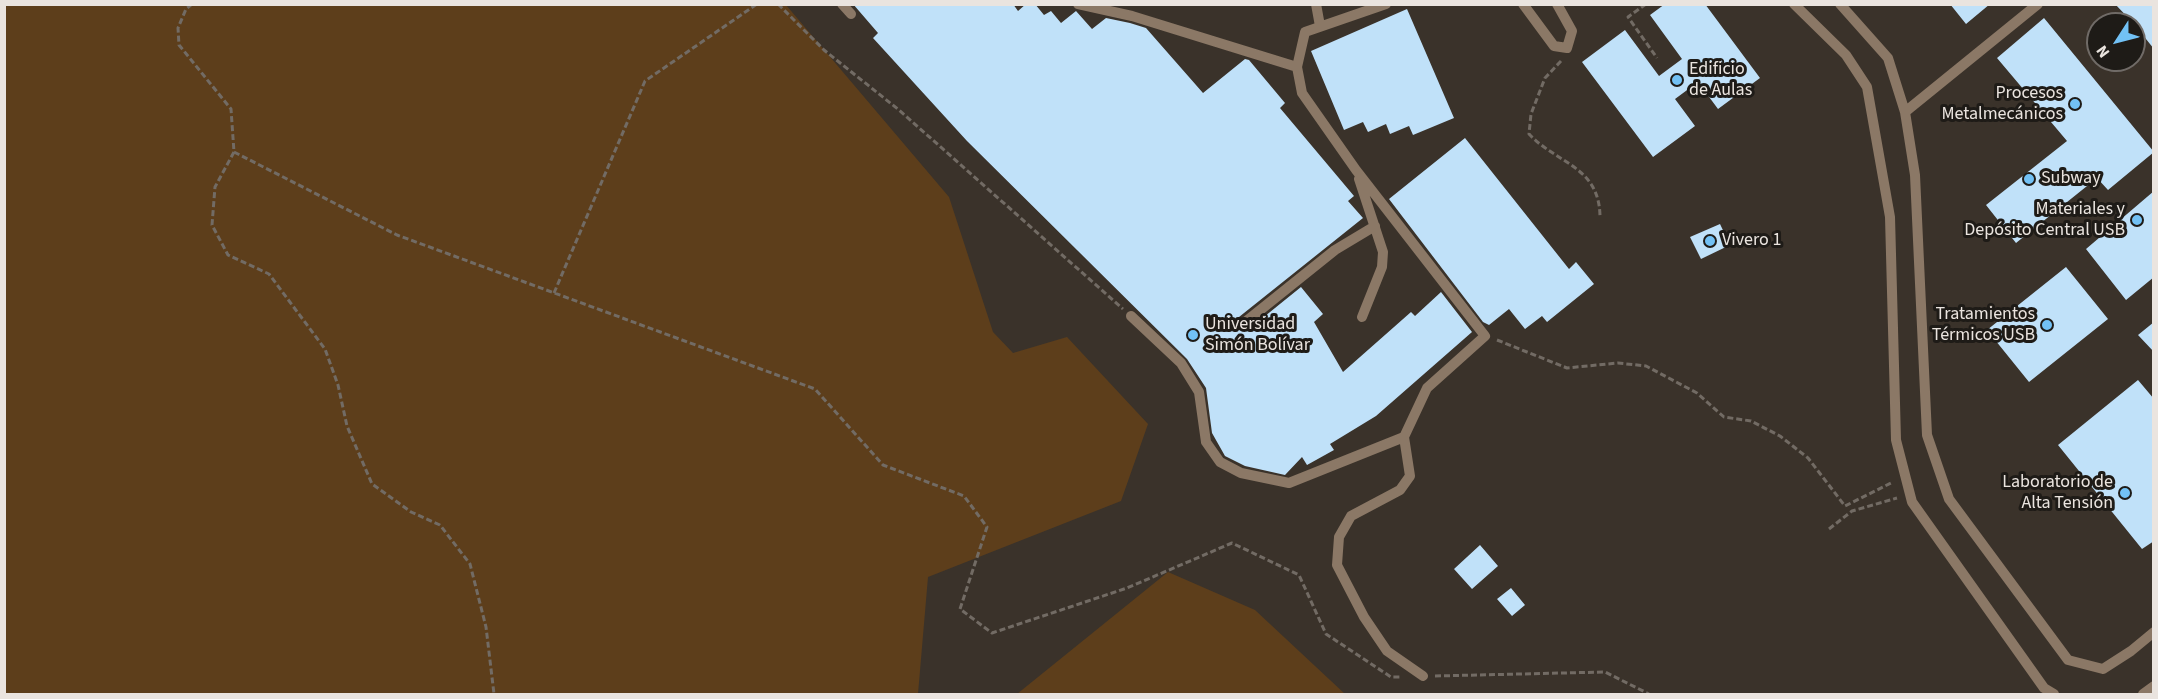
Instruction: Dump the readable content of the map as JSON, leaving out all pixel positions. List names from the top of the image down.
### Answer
{
  "places": [
    "Edificio de Aulas",
    "Procesos Metalmecánicos",
    "Subway",
    "Materiales y Depósito Central USB",
    "Vivero 1",
    "Tratamientos Térmicos USB",
    "Universidad Simón Bolívar",
    "Laboratorio de Alta Tensión"
  ],
  "north": "bottom left"
}
